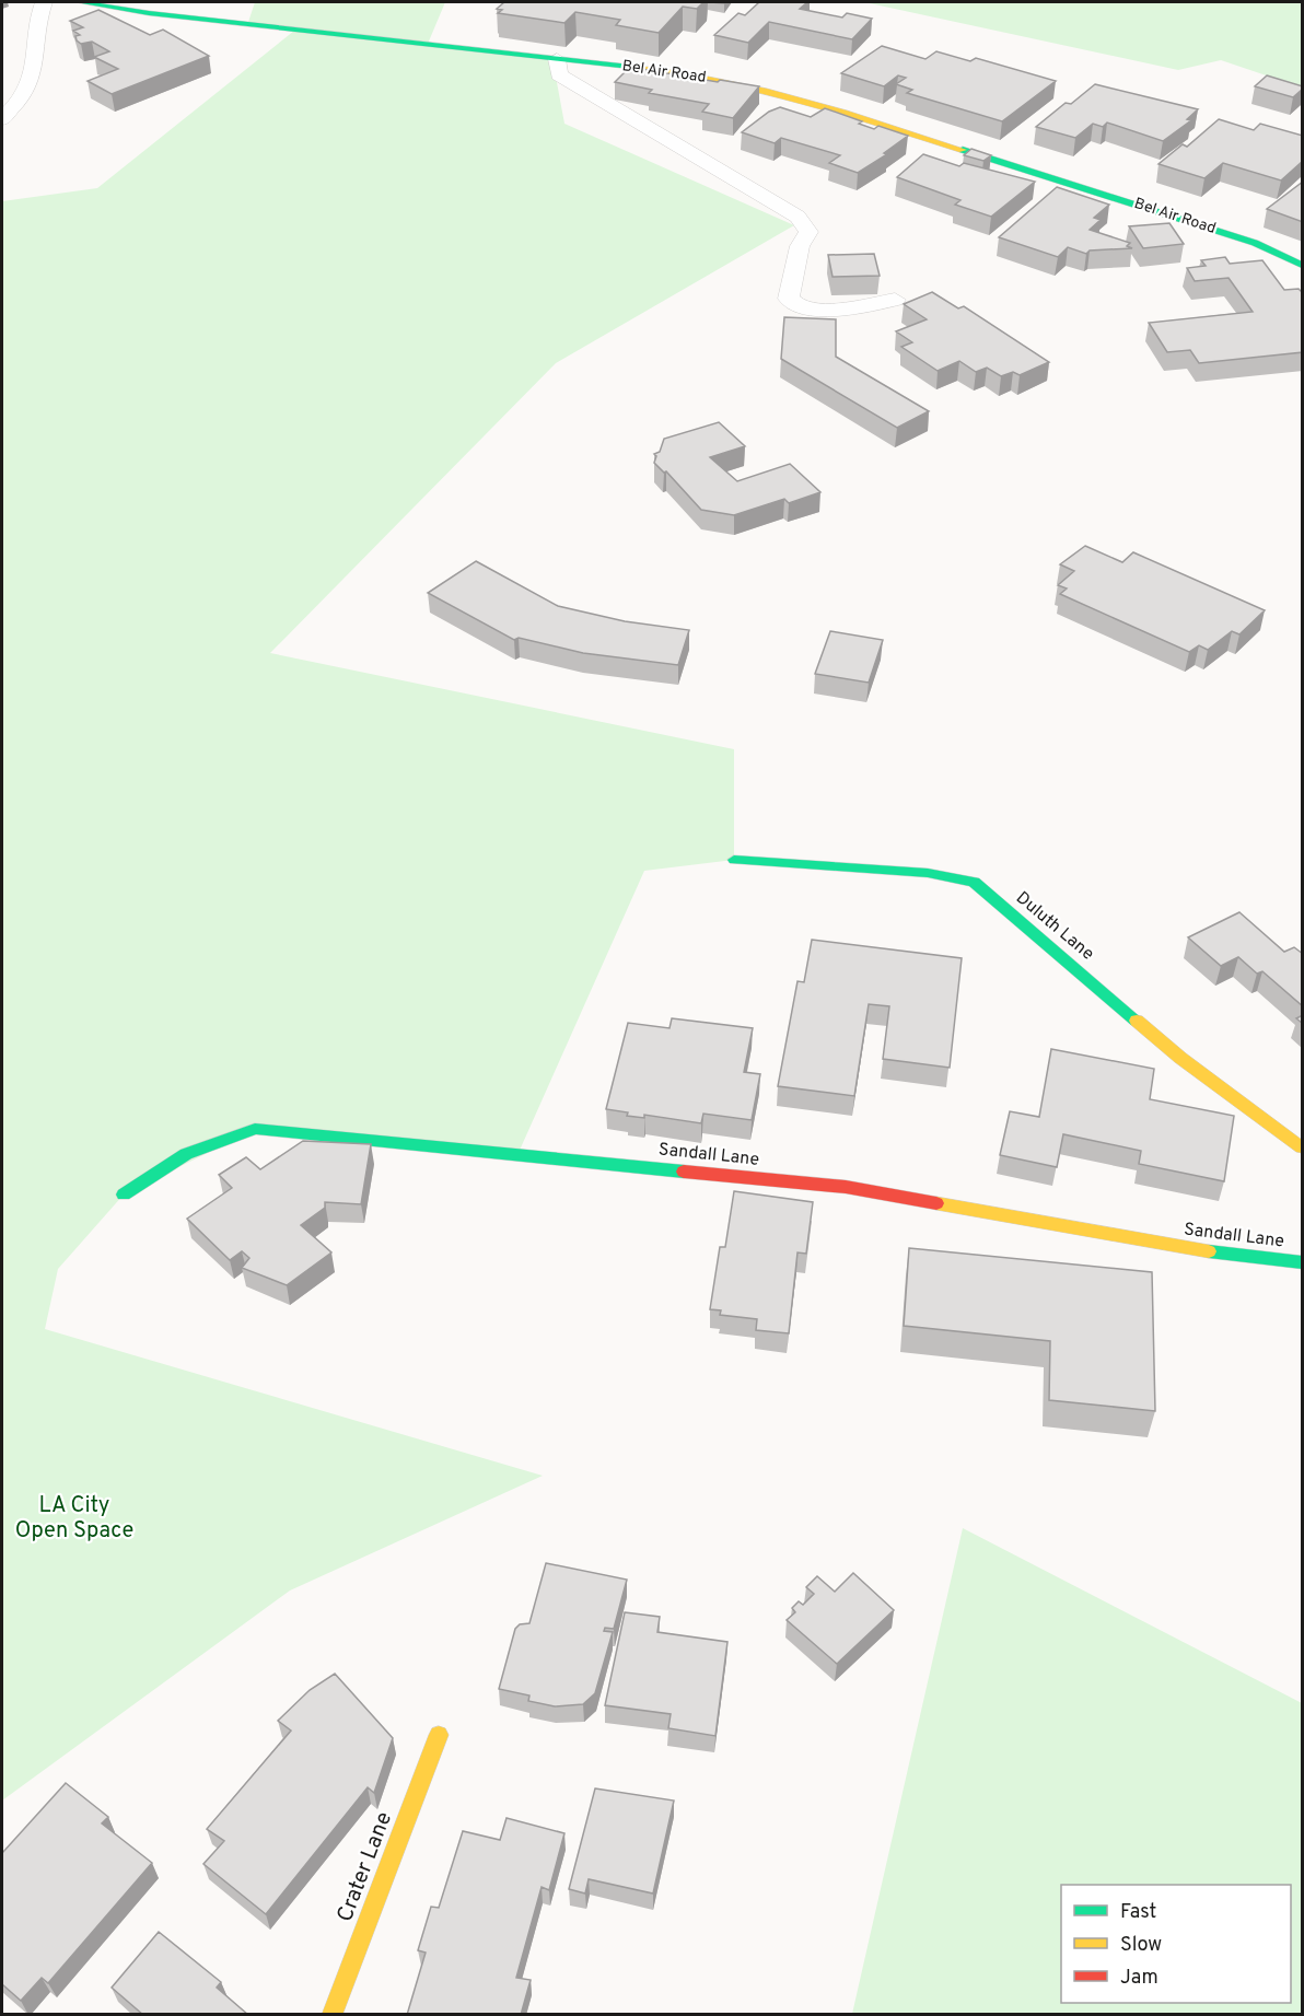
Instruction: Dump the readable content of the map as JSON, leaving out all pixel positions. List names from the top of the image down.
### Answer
{
  "streets": {
    "street": [
      "Bel Air Road",
      "Duluth Lane",
      "Sandall Lane",
      "Crater Lane"
    ]
  },
  "parks": ["LA City Open Space"],
  "legend": ["Fast", "Slow", "Jam"]
}
